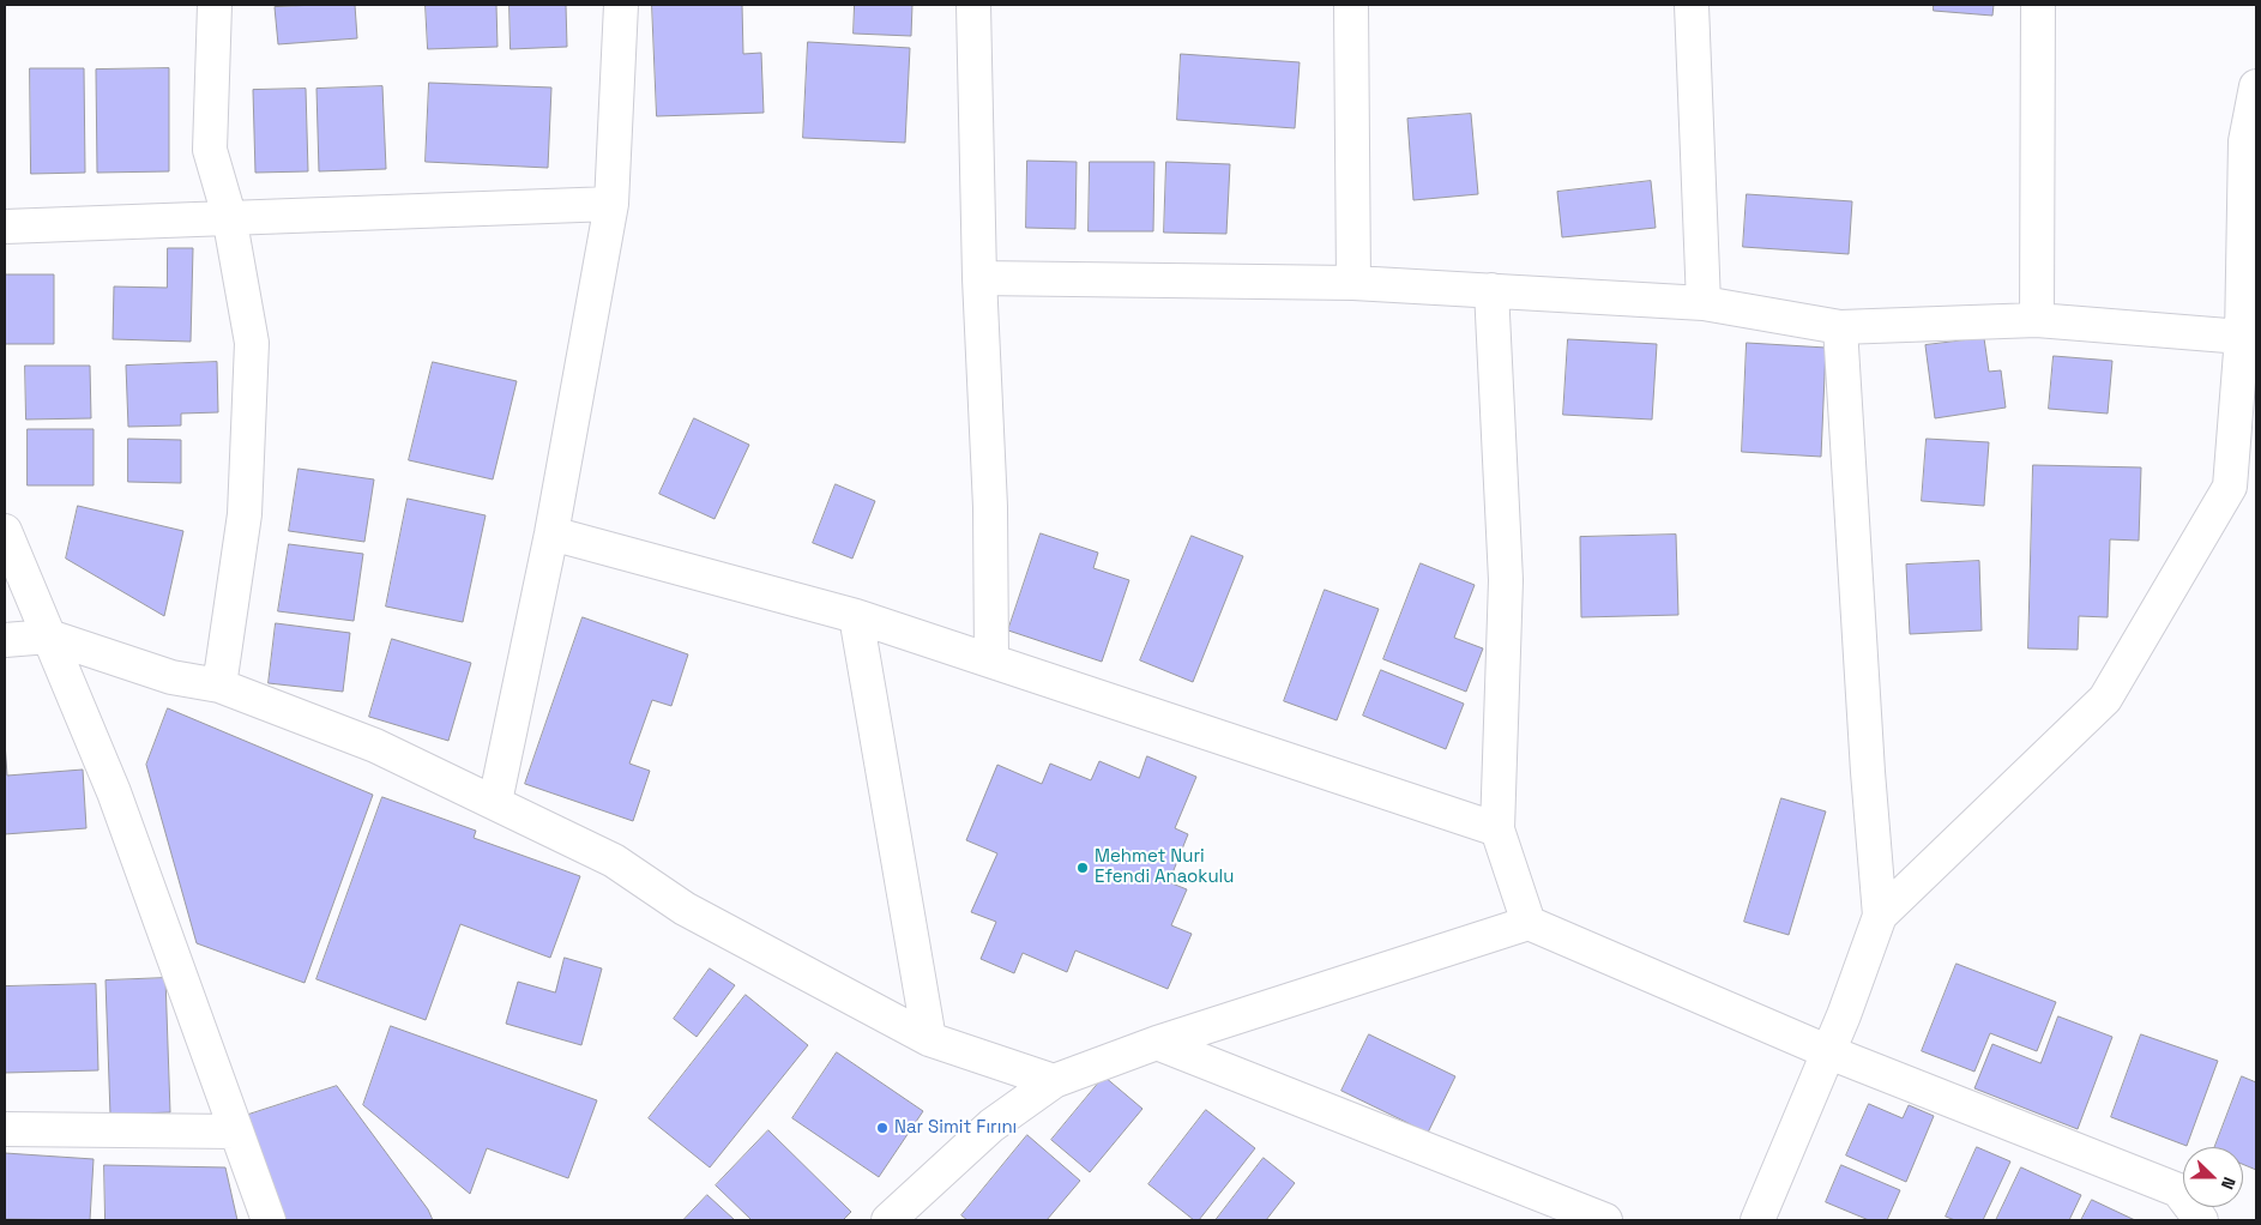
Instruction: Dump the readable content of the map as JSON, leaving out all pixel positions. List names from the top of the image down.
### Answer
{
  "places": ["Mehmet Nuri Efendi Anaokulu", "Nar Simit Fırını"],
  "north": "right"
}
